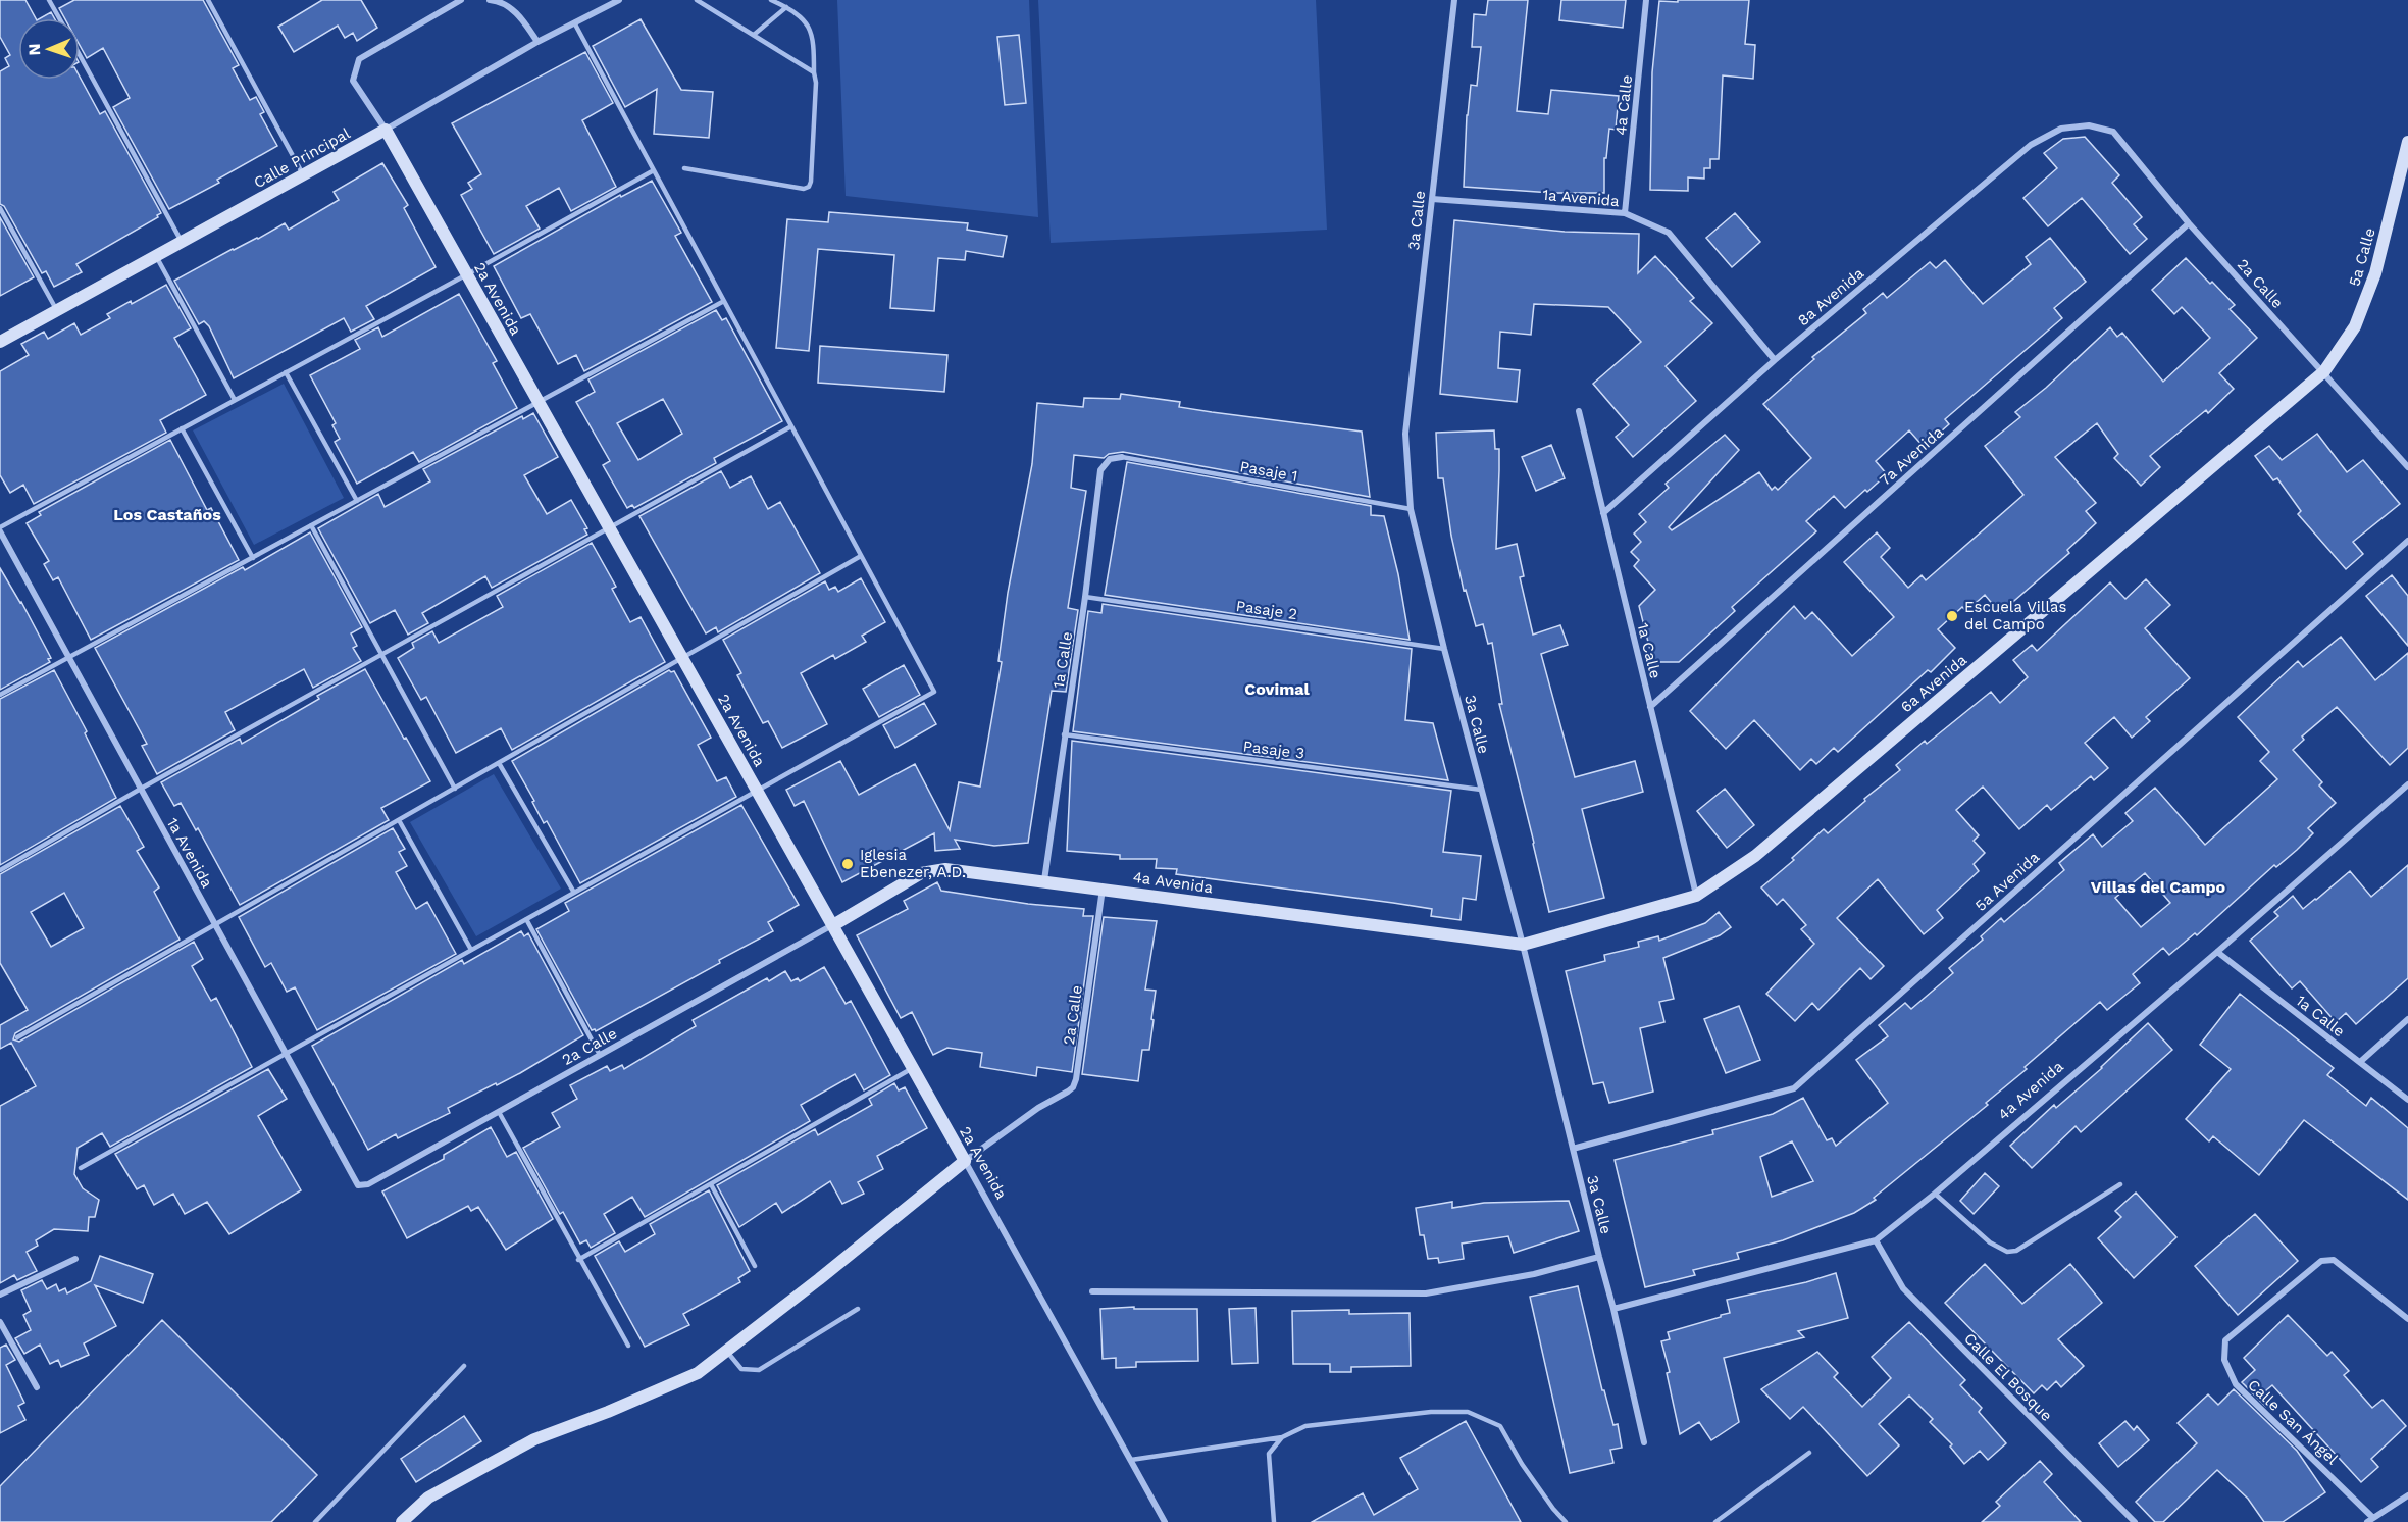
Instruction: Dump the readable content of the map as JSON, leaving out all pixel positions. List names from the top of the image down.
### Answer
{
  "streets": {
    "street": [
      "4a Calle",
      "Calle Principal",
      "1a Avenida",
      "3a Calle",
      "5a Calle",
      "2a Calle",
      "8a Avenida",
      "2a Avenida",
      "7a Avenida",
      "1a Calle",
      "6a Avenida",
      "5a Avenida",
      "4a Avenida",
      "Calle El Bosque",
      "Calle San Ángel"
    ],
    "lane": ["Pasaje 1", "Pasaje 2", "Pasaje 3"]
  },
  "crossings": [
    ["4a Calle", "1a Avenida"],
    ["Calle Principal", "2a Avenida"],
    ["1a Avenida", "3a Calle"],
    ["1a Avenida", "2a Calle"],
    ["1a Avenida", "8a Avenida"],
    ["3a Calle", "Pasaje 1"],
    ["3a Calle", "Pasaje 2"],
    ["3a Calle", "6a Avenida"],
    ["3a Calle", "Pasaje 3"],
    ["3a Calle", "5a Avenida"],
    ["3a Calle", "4a Avenida"],
    ["5a Calle", "2a Calle"],
    ["5a Calle", "6a Avenida"],
    ["2a Calle", "8a Avenida"],
    ["2a Calle", "2a Avenida"],
    ["2a Calle", "7a Avenida"],
    ["2a Calle", "6a Avenida"],
    ["2a Calle", "4a Avenida"],
    ["8a Avenida", "1a Calle"],
    ["2a Avenida", "4a Avenida"],
    ["7a Avenida", "1a Calle"],
    ["Pasaje 1", "1a Calle"],
    ["Pasaje 2", "1a Calle"],
    ["1a Calle", "6a Avenida"],
    ["1a Calle", "Pasaje 3"],
    ["1a Calle", "4a Avenida"],
    ["6a Avenida", "4a Avenida"],
    ["4a Avenida", "Calle El Bosque"]
  ],
  "districts": ["Los Castaños", "Covimal", "Villas del Campo"],
  "places": ["Escuela Villas del Campo", "Iglesia Ebenezer, A.D."],
  "north": "left"
}
